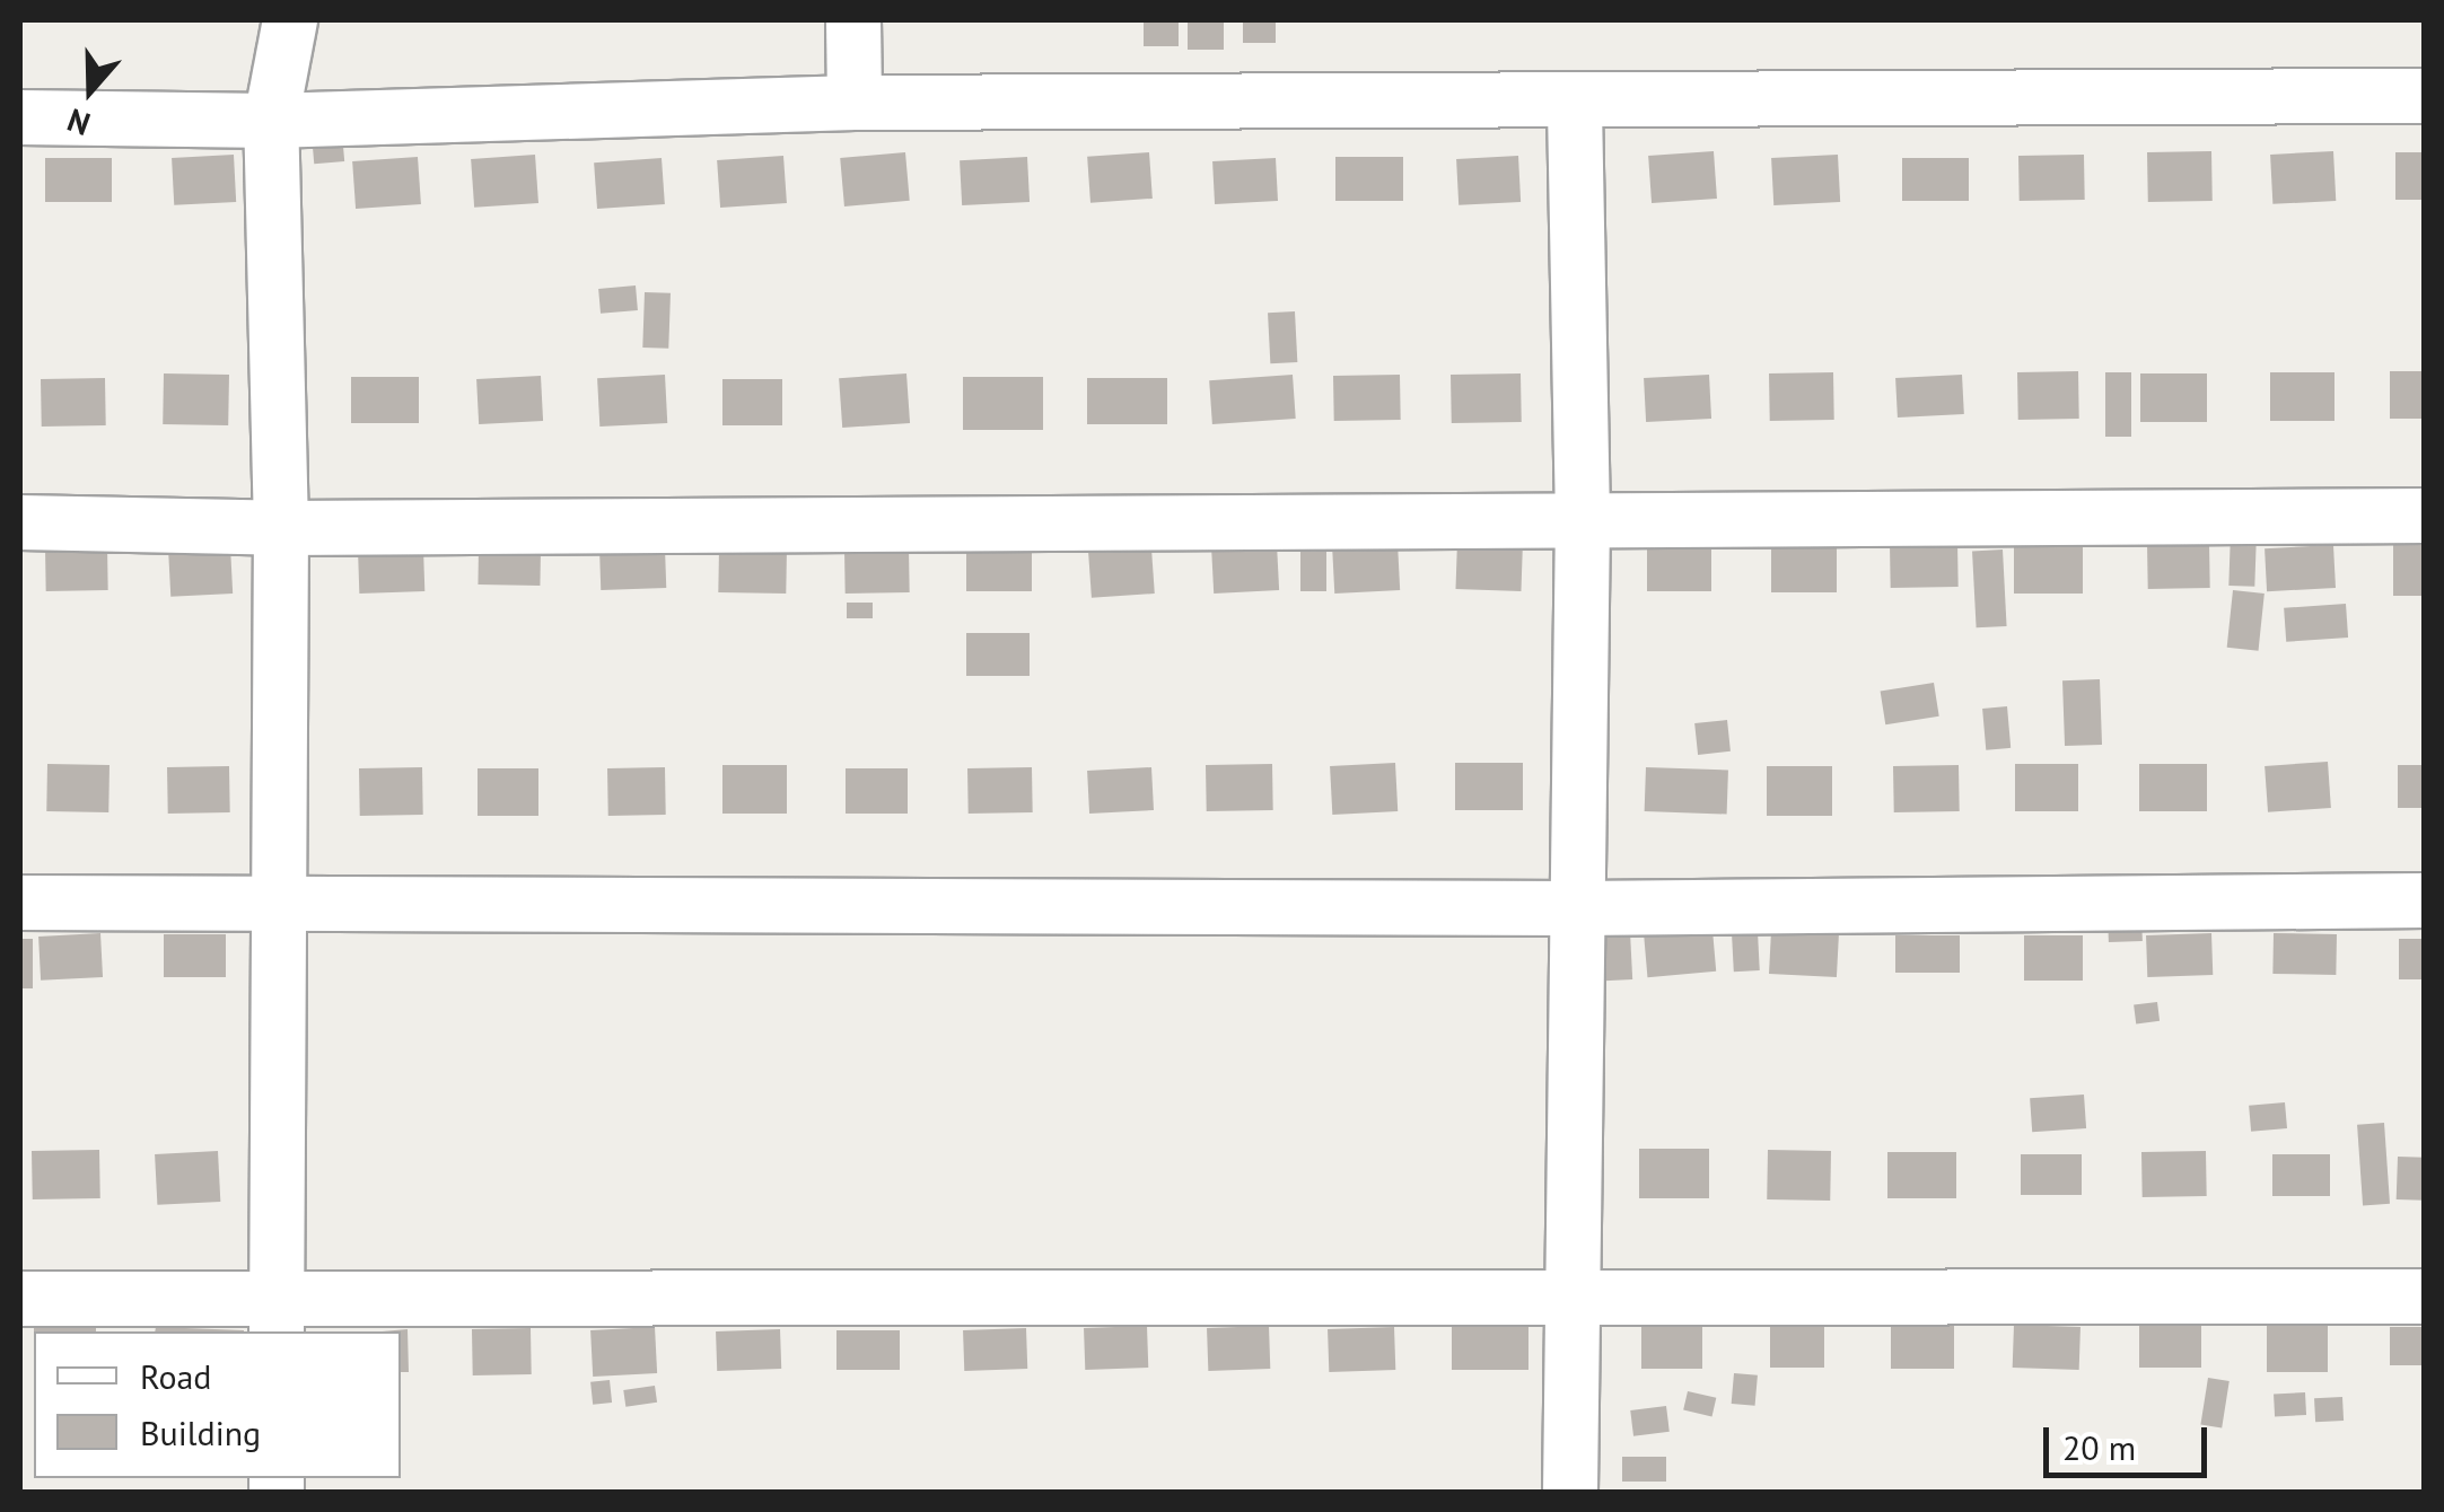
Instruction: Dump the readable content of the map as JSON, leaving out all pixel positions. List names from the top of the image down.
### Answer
{
  "legend": ["Road", "Building"],
  "scale_bar": "20 m",
  "north": "bottom"
}
